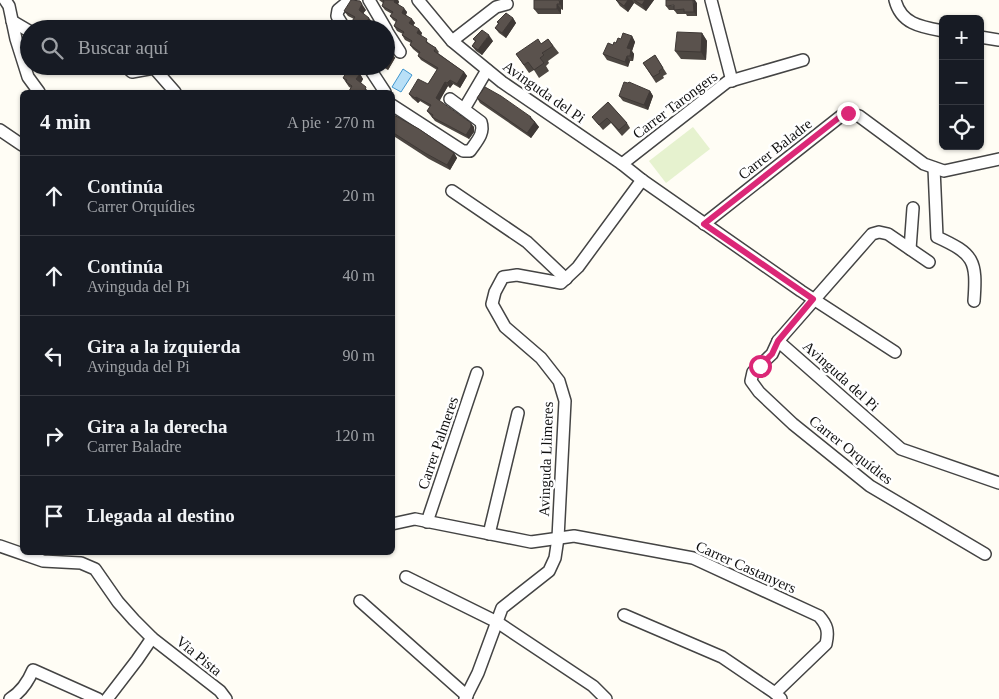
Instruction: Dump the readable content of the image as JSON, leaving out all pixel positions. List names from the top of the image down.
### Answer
{
  "streets": {
    "street": [
      "Avinguda del Pi",
      "Carrer Tarongers",
      "Carrer Baladre",
      "Carrer Palmeres",
      "Carrer Orquídies",
      "Avinguda Llimeres",
      "Carrer Castanyers",
      "Via Pista"
    ]
  },
  "crossings": [
    ["Avinguda del Pi", "Carrer Tarongers"],
    ["Avinguda del Pi", "Carrer Orquídies"],
    ["Avinguda Llimeres", "Carrer Castanyers"]
  ],
  "page": {
    "map_buttons": ["+", "−"],
    "search": "Buscar aquí",
    "heading": ["4 min", "A pie · 270 m"],
    "list": [
      ["Continúa", "Carrer Orquídies", "20 m"],
      ["Continúa", "Avinguda del Pi", "40 m"],
      ["Gira a la izquierda", "Avinguda del Pi", "90 m"],
      ["Gira a la derecha", "Carrer Baladre", "120 m"],
      "Llegada al destino"
    ]
  }
}
